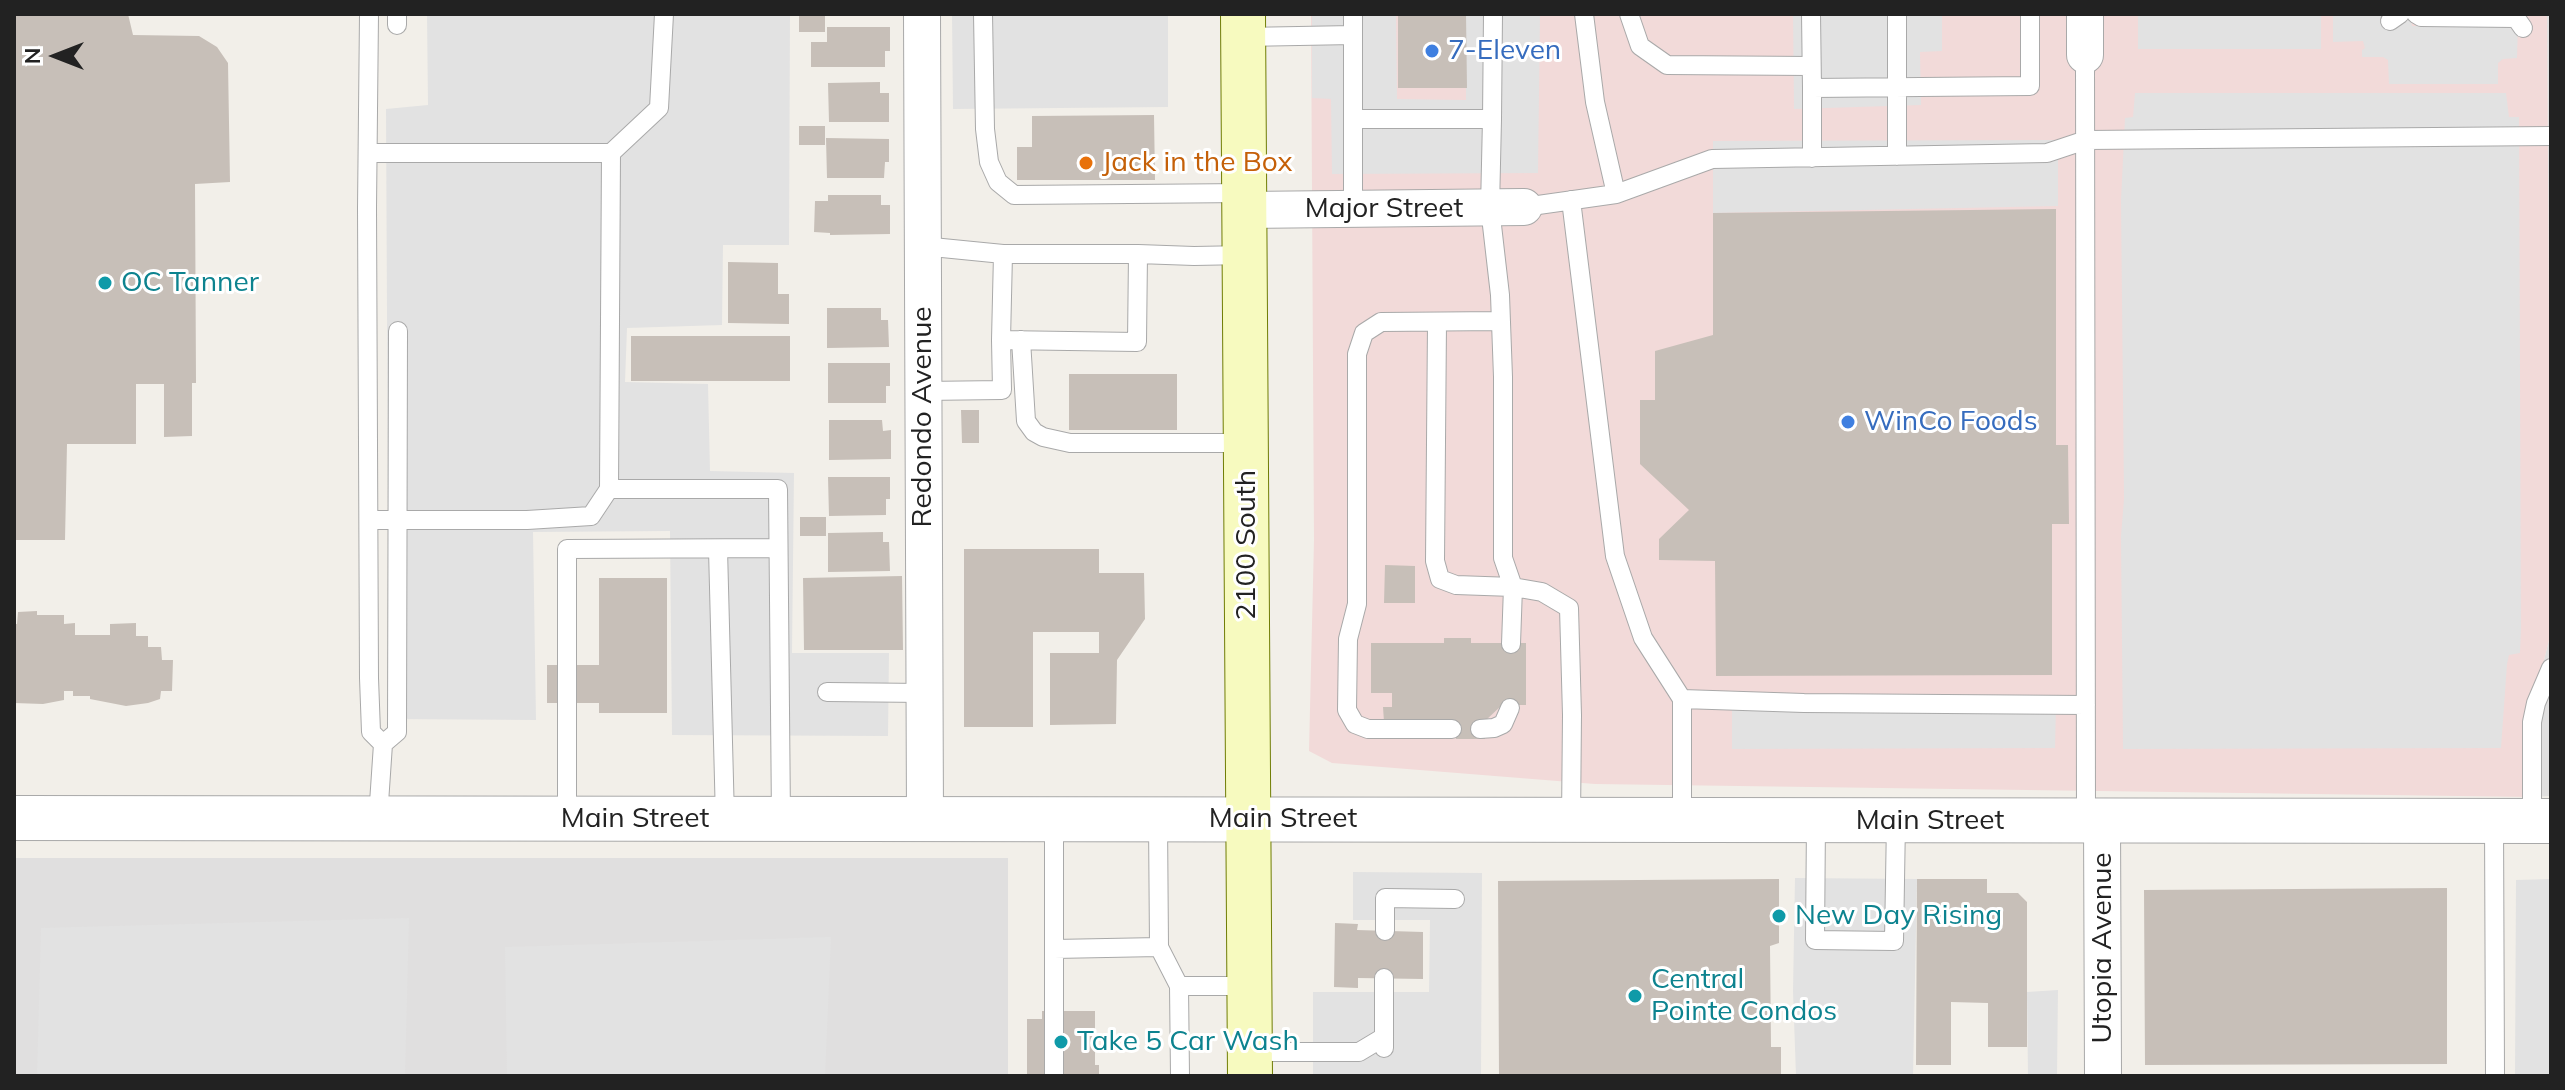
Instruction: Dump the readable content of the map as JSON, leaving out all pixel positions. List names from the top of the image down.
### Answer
{
  "streets": {
    "main road": ["2100 South"],
    "street": [
      "Major Street",
      "Redondo Avenue",
      "Main Street",
      "Utopia Avenue"
    ]
  },
  "crossings": [
    ["Major Street", "2100 South"],
    ["Redondo Avenue", "Main Street"],
    ["2100 South", "Main Street"],
    ["Main Street", "Utopia Avenue"]
  ],
  "places": [
    "7-Eleven",
    "Jack in the Box",
    "OC Tanner",
    "WinCo Foods",
    "New Day Rising",
    "Central Pointe Condos",
    "Take 5 Car Wash"
  ],
  "north": "left"
}
